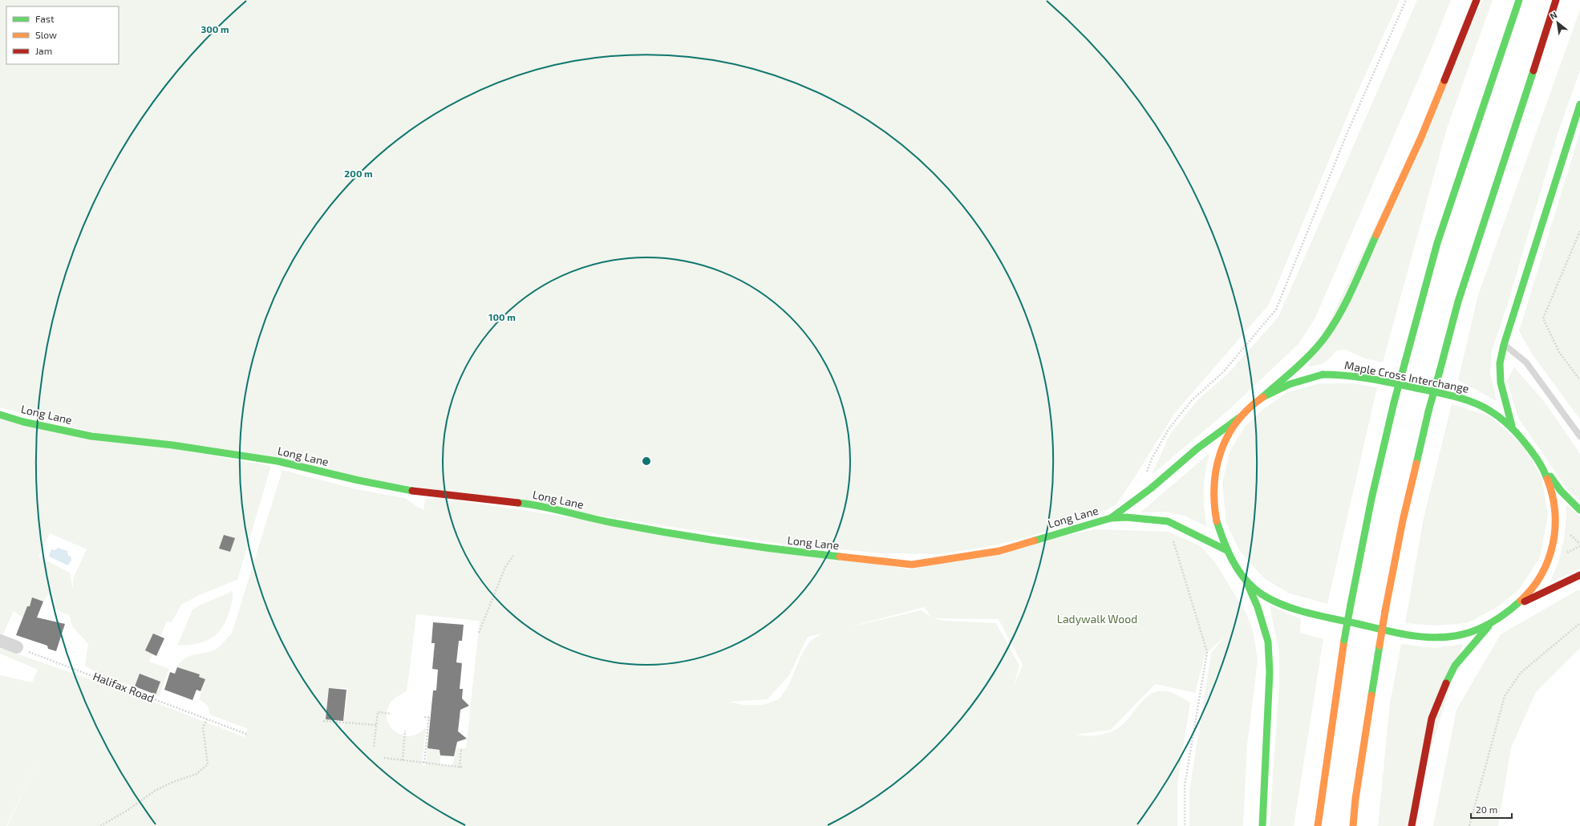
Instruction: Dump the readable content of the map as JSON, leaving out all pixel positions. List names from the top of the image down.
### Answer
{
  "streets": {
    "main road": ["Maple Cross Interchange", "Long Lane"],
    "path": ["Halifax Road"]
  },
  "crossings": [
    ["Maple Cross Interchange", "Long Lane"]
  ],
  "parks": ["Ladywalk Wood"],
  "legend": ["Fast", "Slow", "Jam"],
  "scale_bar": "20 m",
  "north": "top left",
  "rings": ["300 m", "200 m", "100 m"]
}
